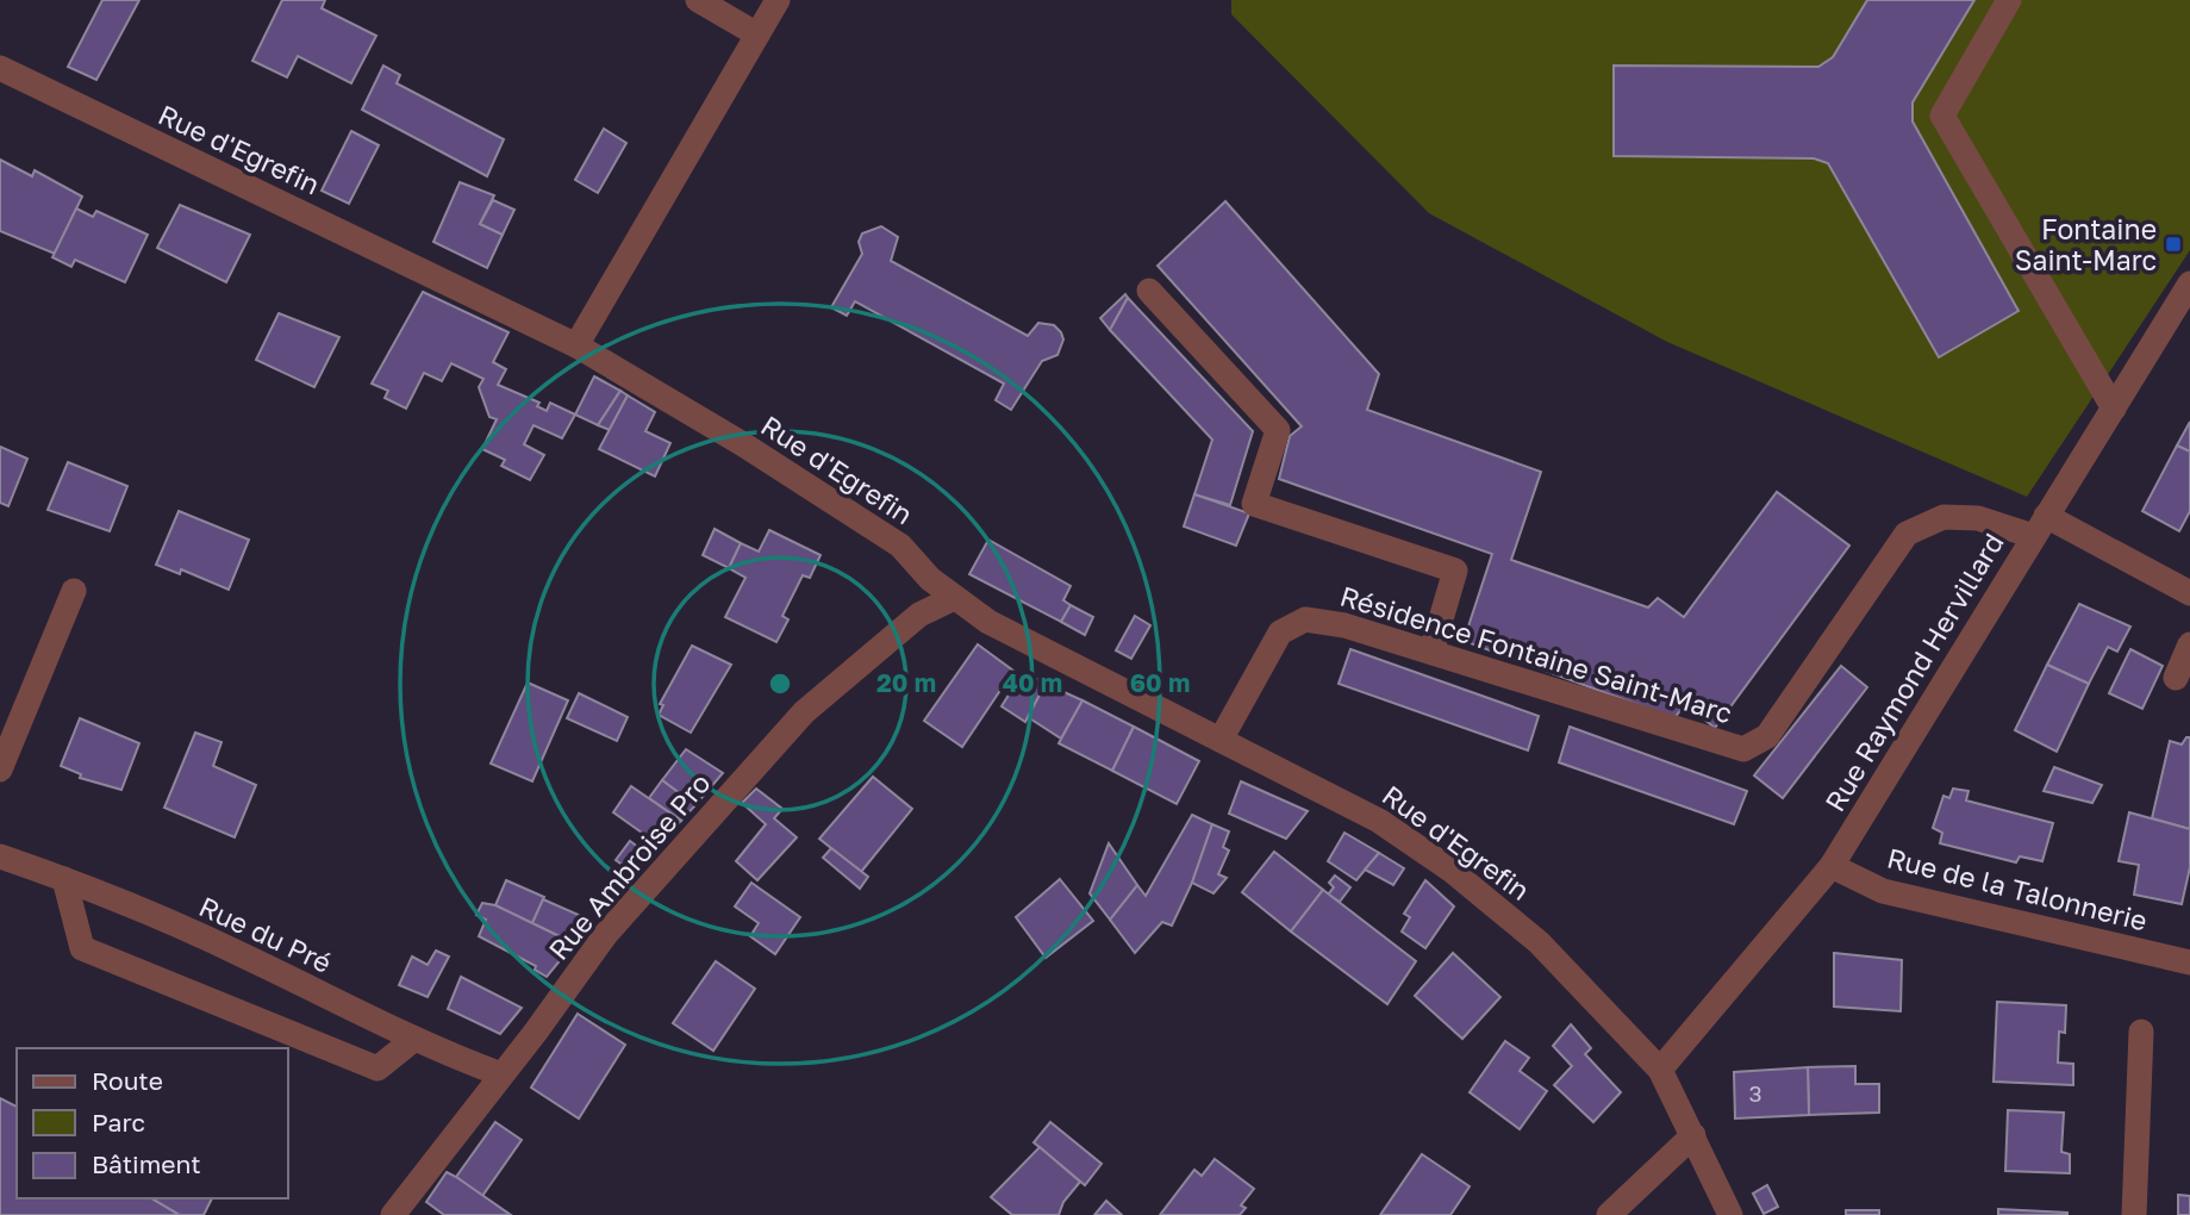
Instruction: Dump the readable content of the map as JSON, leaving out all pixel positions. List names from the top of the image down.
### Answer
{
  "streets": {
    "street": [
      "Rue d'Egrefin",
      "Résidence Fontaine Saint-Marc",
      "Rue Raymond Hervillard",
      "Rue Ambroise Pro",
      "Rue de la Talonnerie",
      "Rue du Pré"
    ]
  },
  "crossings": [
    ["Rue d'Egrefin", "Résidence Fontaine Saint-Marc"],
    ["Rue d'Egrefin", "Rue Raymond Hervillard"],
    ["Rue d'Egrefin", "Rue Ambroise Pro"],
    ["Résidence Fontaine Saint-Marc", "Rue Raymond Hervillard"],
    ["Rue Raymond Hervillard", "Rue de la Talonnerie"],
    ["Rue Ambroise Pro", "Rue du Pré"]
  ],
  "places": {
    "transit": ["Fontaine Saint-Marc"]
  },
  "house_numbers": ["3"],
  "legend": ["Route", "Parc", "Bâtiment"],
  "rings": ["20 m", "40 m", "60 m"]
}
